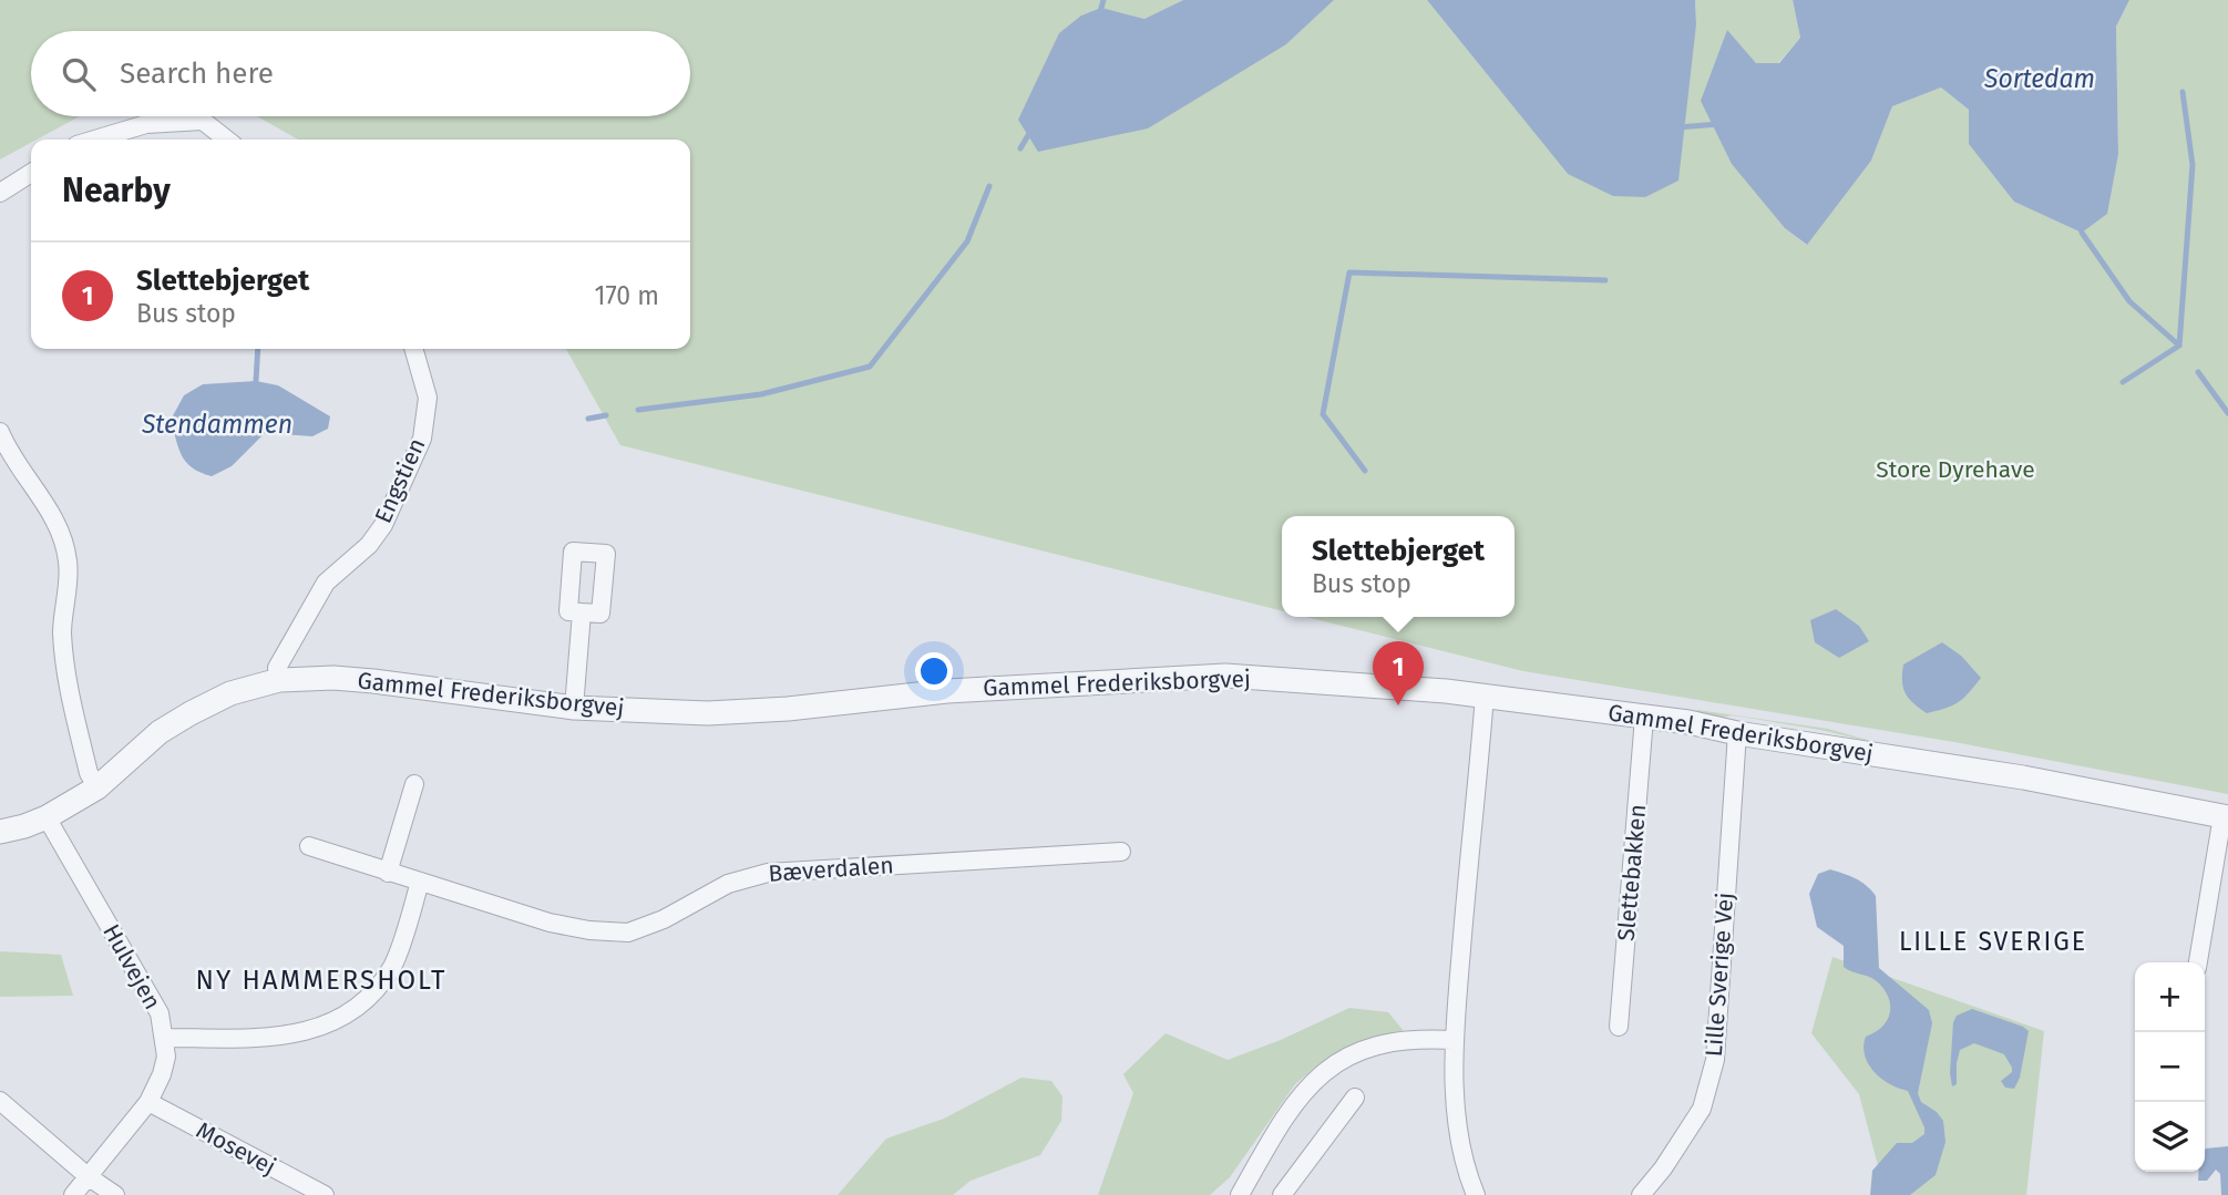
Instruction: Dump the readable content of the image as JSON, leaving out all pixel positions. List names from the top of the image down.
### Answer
{
  "streets": {
    "street": [
      "Engstien",
      "Gammel Frederiksborgvej",
      "Bæverdalen",
      "Slettebakken",
      "Hulvejen",
      "Lille Sverige Vej",
      "Mosevej"
    ]
  },
  "crossings": [
    ["Engstien", "Gammel Frederiksborgvej"],
    ["Gammel Frederiksborgvej", "Slettebakken"],
    ["Gammel Frederiksborgvej", "Hulvejen"],
    ["Gammel Frederiksborgvej", "Lille Sverige Vej"],
    ["Hulvejen", "Mosevej"]
  ],
  "districts": ["LILLE SVERIGE", "NY HAMMERSHOLT"],
  "water": ["Sortedam", "Stendammen"],
  "parks": ["Store Dyrehave"],
  "page": {
    "search": "Search here",
    "heading": "Nearby",
    "list": [
      {
        "mark": "1",
        "name": "Slettebjerget",
        "note": "Bus stop",
        "value": "170 m"
      }
    ],
    "popup": ["Slettebjerget", "Bus stop"],
    "pins": "1",
    "map_buttons": ["+", "−"]
  }
}
